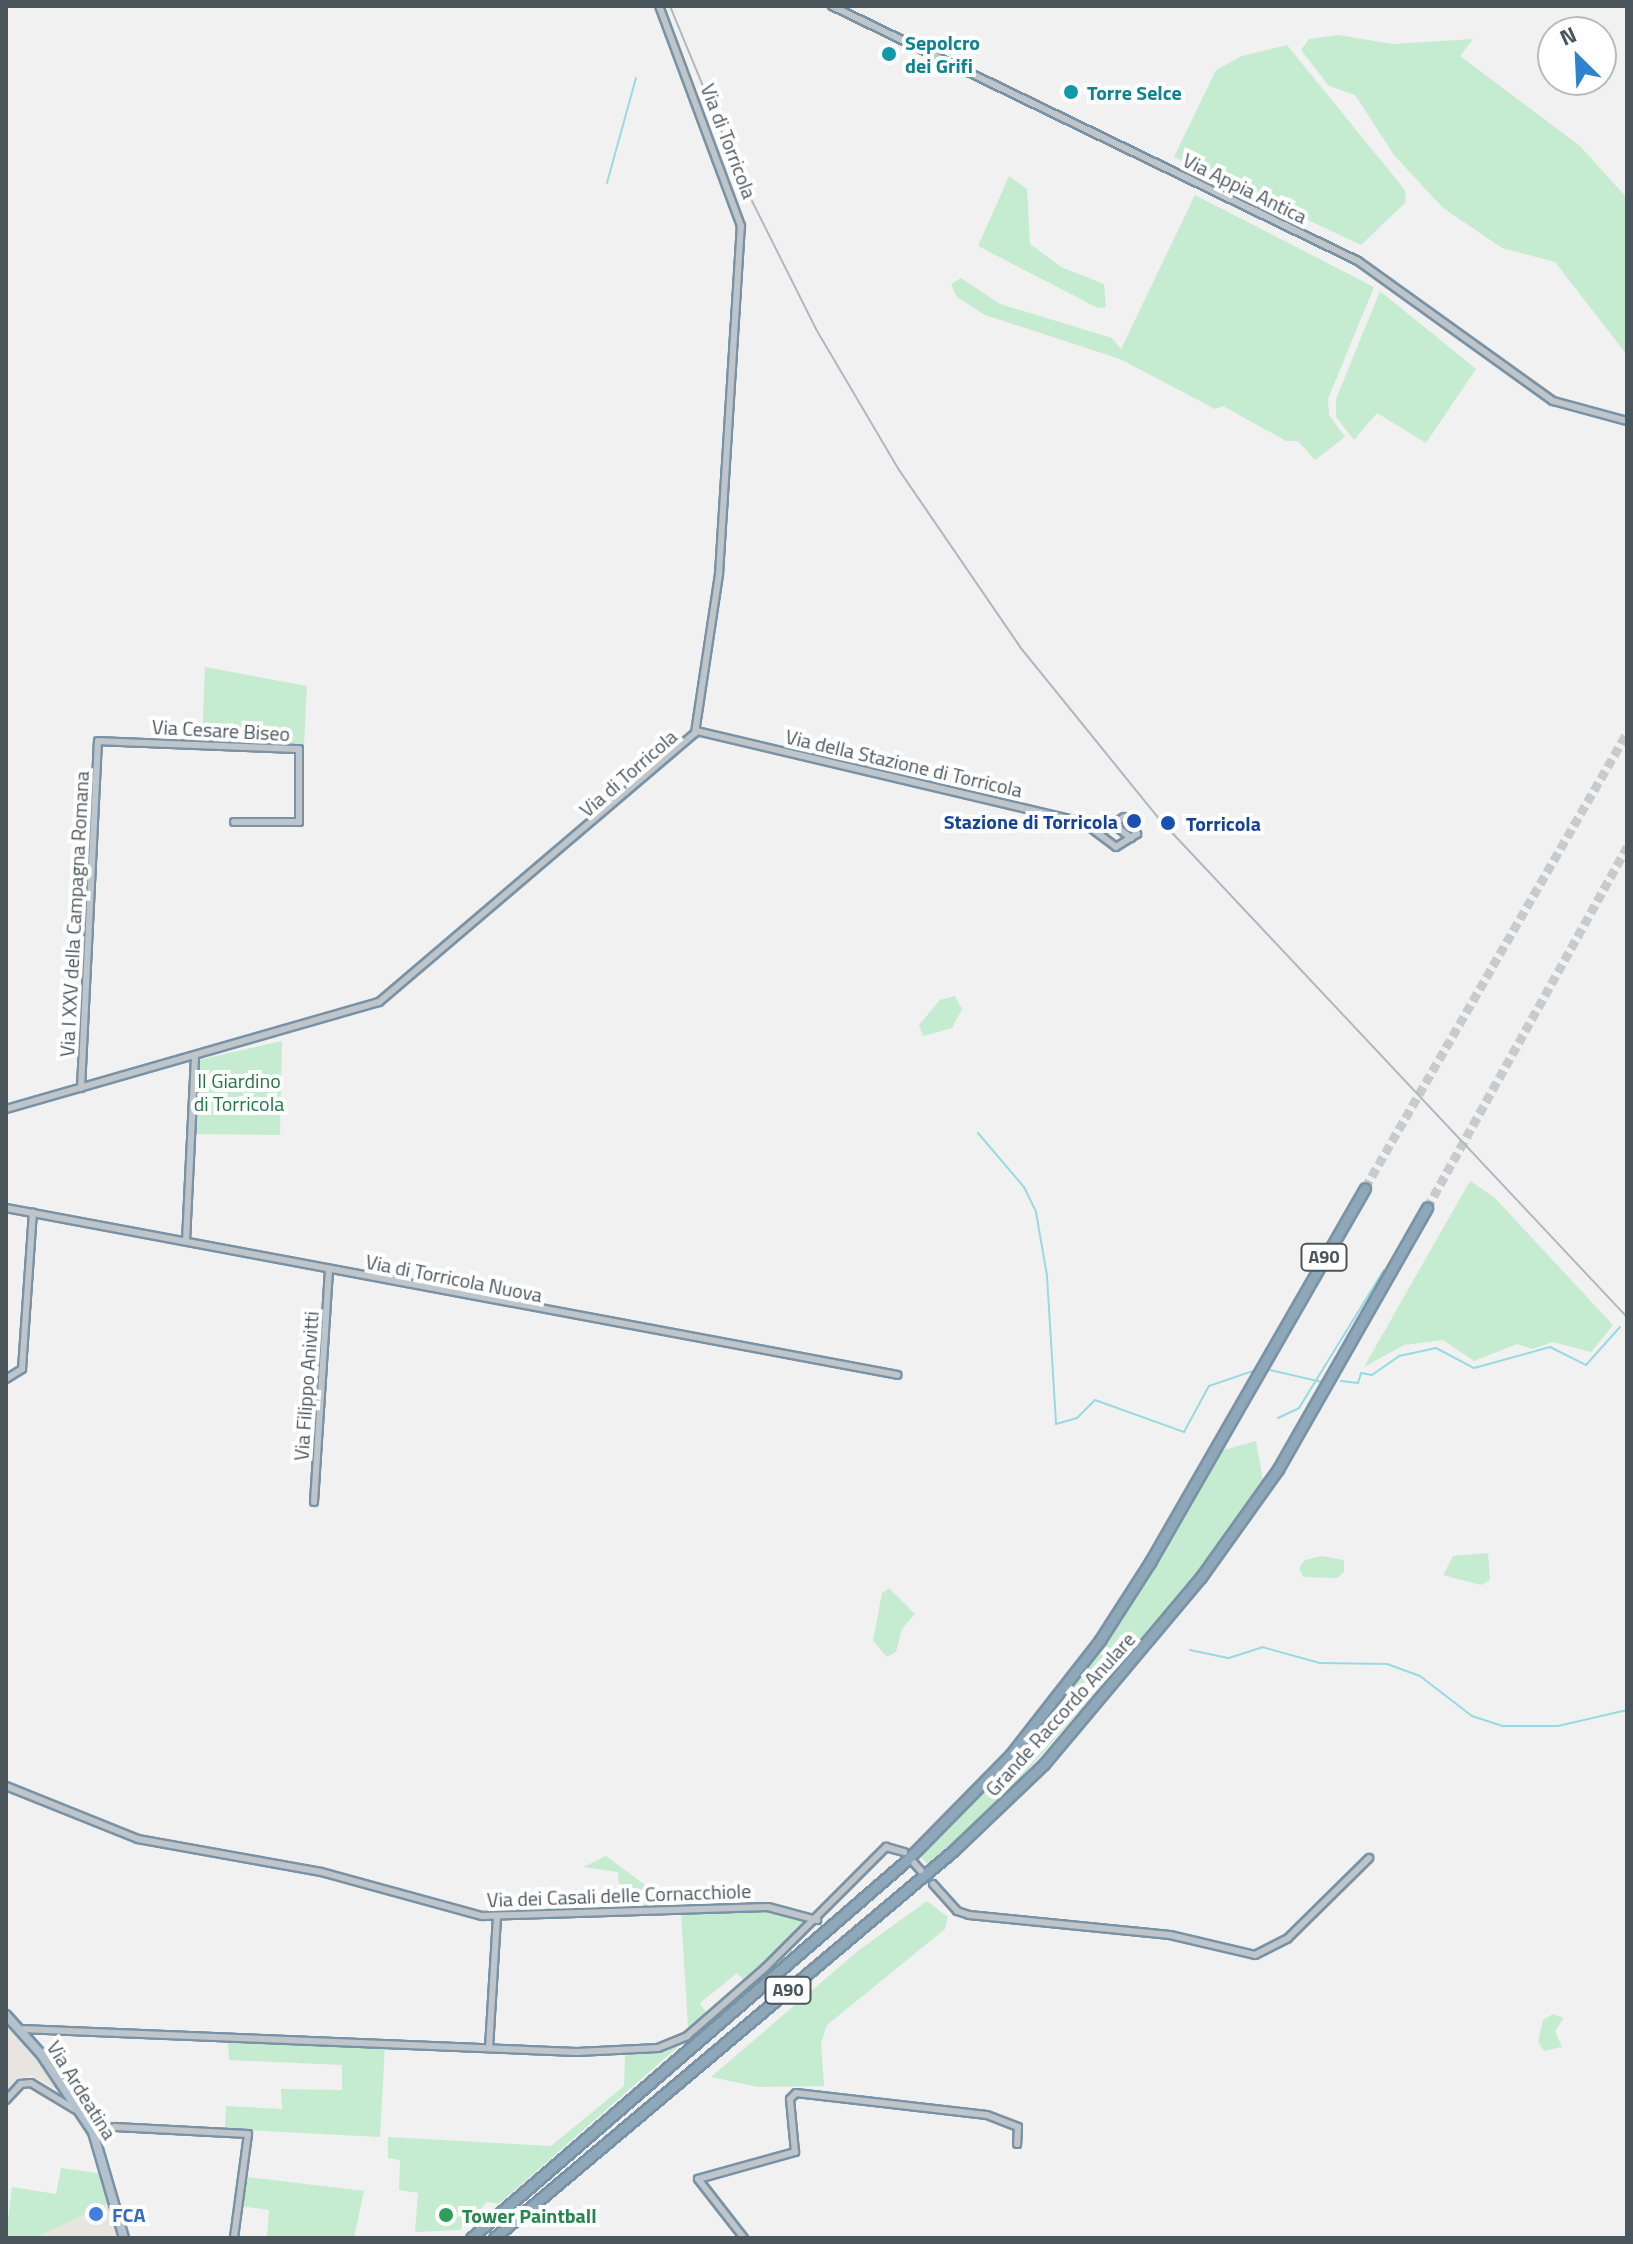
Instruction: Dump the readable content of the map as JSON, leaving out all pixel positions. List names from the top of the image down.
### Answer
{
  "streets": {
    "highway": ["A90", "Grande Raccordo Anulare"],
    "main road": ["Via Ardeatina"],
    "street": [
      "Via di Torricola",
      "Via Appia Antica",
      "Via Cesare Biseo",
      "Via della Stazione di Torricola",
      "Via I XXV della Campagna Romana",
      "Via di Torricola Nuova",
      "Via Filippo Anivitti",
      "Via dei Casali delle Cornacchiole"
    ]
  },
  "crossings": [
    ["Via di Torricola", "Via della Stazione di Torricola"],
    ["Via di Torricola", "Via I XXV della Campagna Romana"],
    ["Via Cesare Biseo", "Via I XXV della Campagna Romana"],
    ["Via di Torricola Nuova", "Via Filippo Anivitti"]
  ],
  "parks": ["Il Giardino di Torricola"],
  "places": [
    "Sepolcro dei Grifi",
    "Torre Selce",
    "Stazione di Torricola",
    "Torricola",
    "FCA",
    "Tower Paintball"
  ],
  "north": "top left"
}
